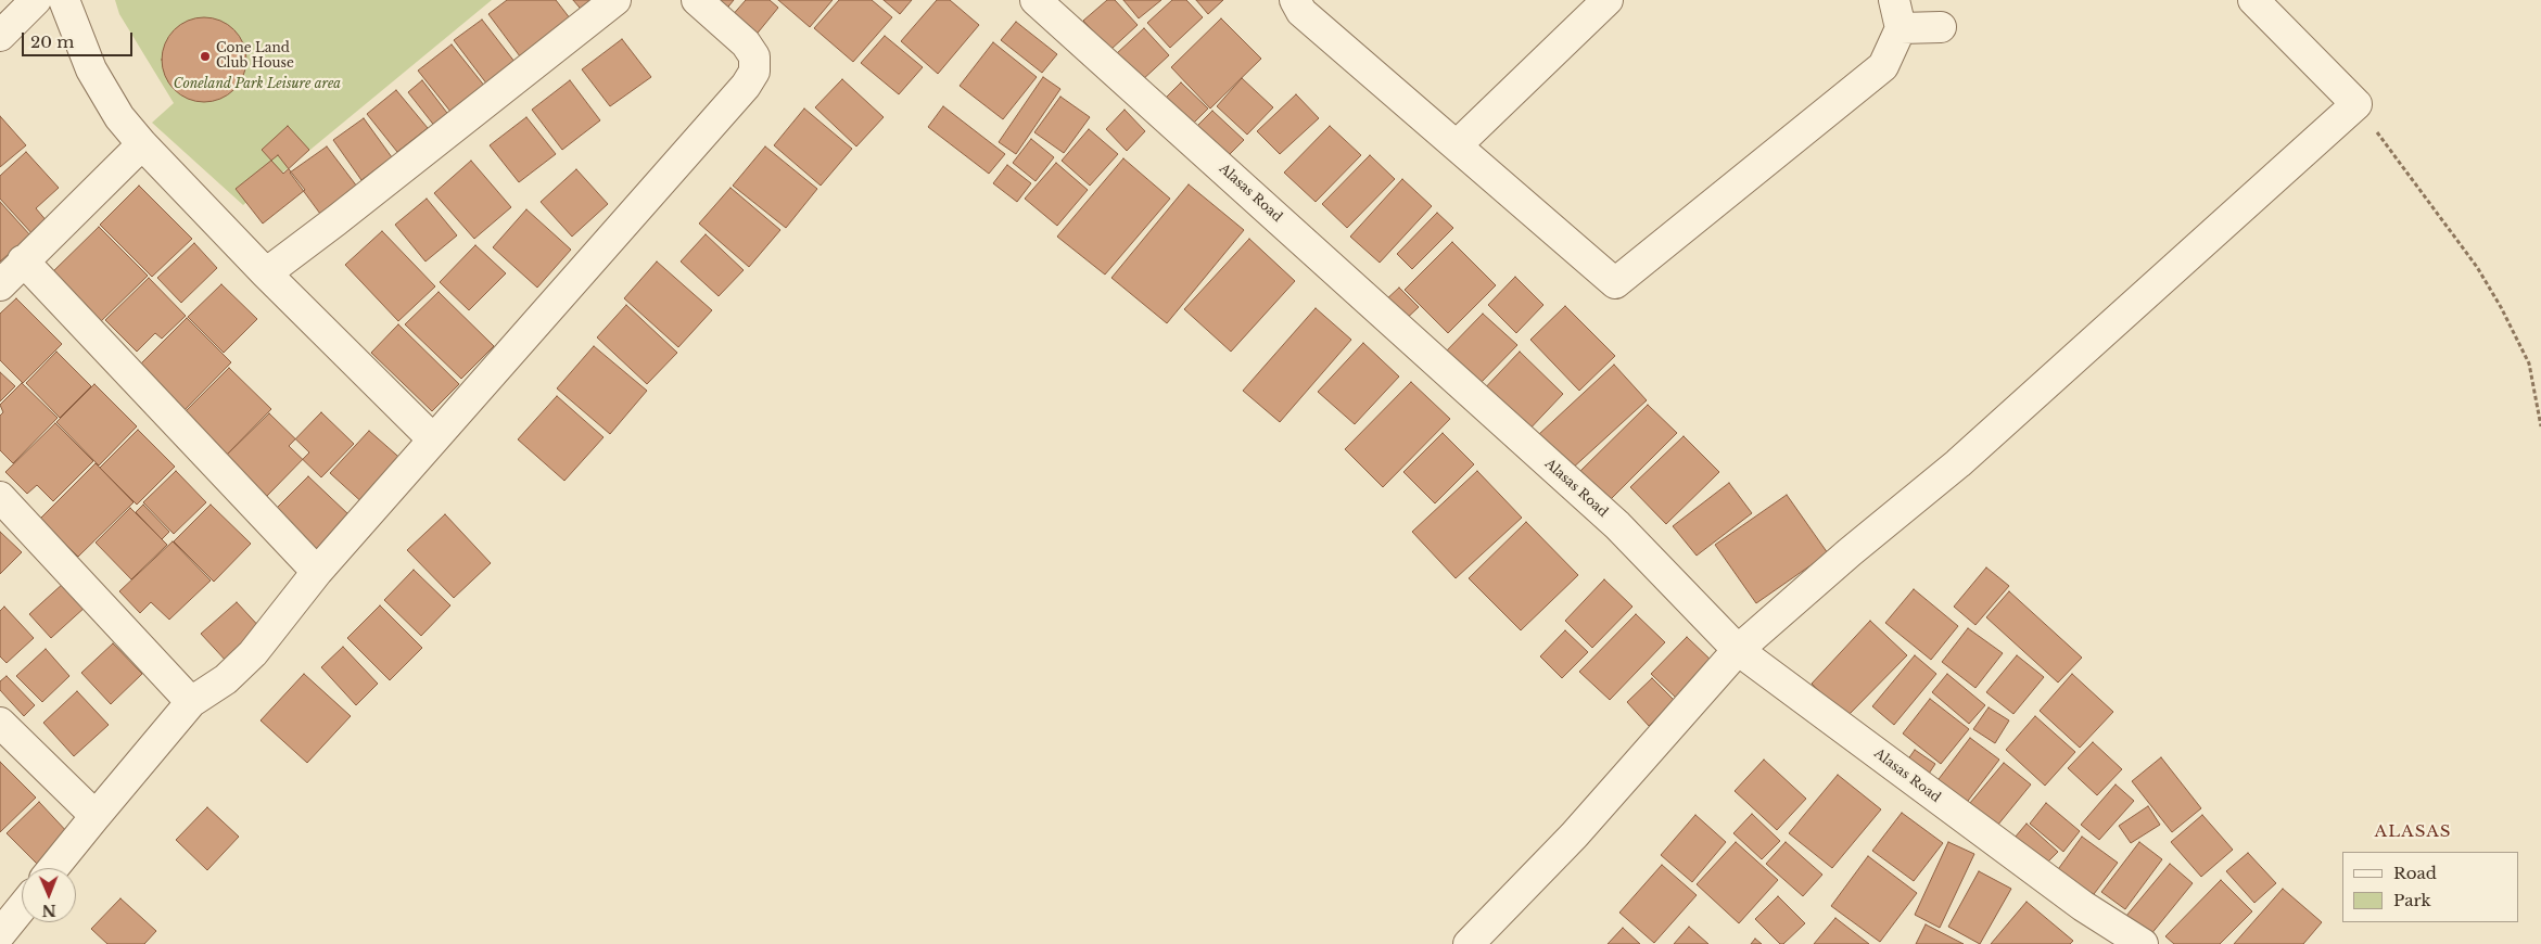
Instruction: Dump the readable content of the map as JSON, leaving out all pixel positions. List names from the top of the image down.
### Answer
{
  "streets": {
    "street": ["Alasas Road"]
  },
  "districts": ["ALASAS"],
  "parks": ["Coneland Park Leisure area"],
  "places": ["Cone Land Club House"],
  "legend": ["Road", "Park"],
  "scale_bar": "20 m",
  "north": "bottom"
}
